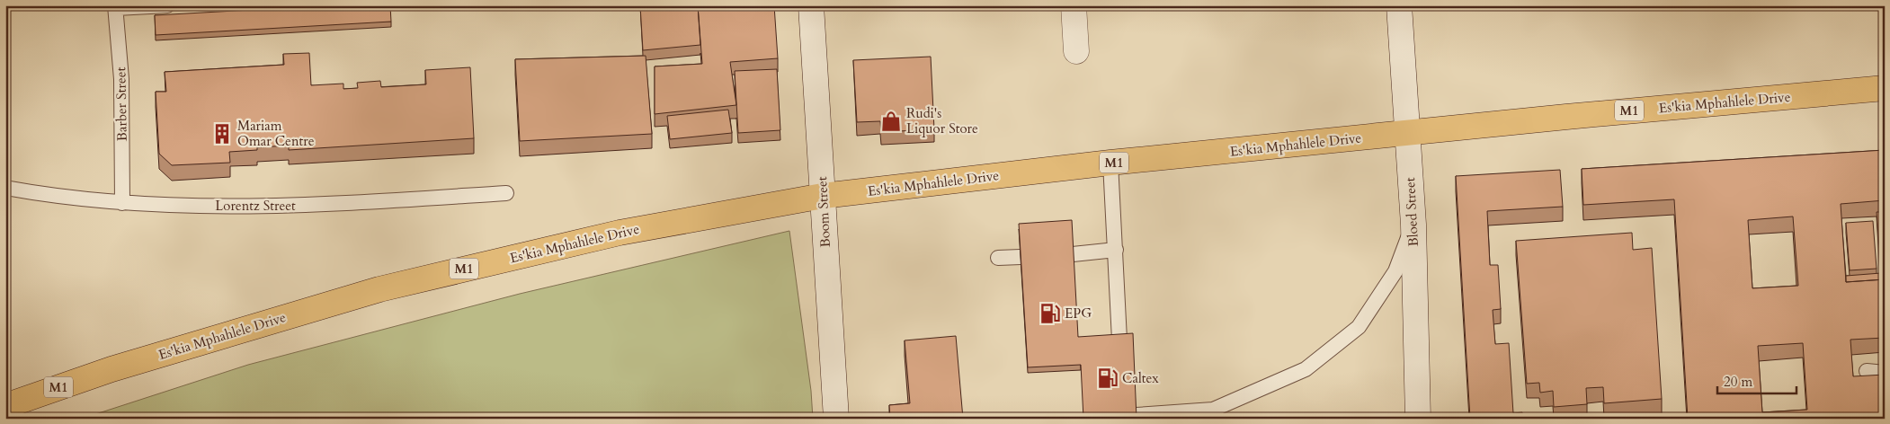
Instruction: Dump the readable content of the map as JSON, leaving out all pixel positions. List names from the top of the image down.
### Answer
{
  "streets": {
    "main road": [
      "Es'kia Mphahlele Drive",
      "M1",
      "Boom Street",
      "Bloed Street"
    ],
    "lane": ["Barber Street", "Lorentz Street"]
  },
  "crossings": [
    ["Es'kia Mphahlele Drive", "Boom Street"],
    ["Es'kia Mphahlele Drive", "Bloed Street"],
    ["Barber Street", "Lorentz Street"]
  ],
  "places": {
    "shop": ["Rudi's Liquor Store"],
    "building": ["Mariam Omar Centre"],
    "fuel station": ["EPG", "Caltex"]
  },
  "scale_bar": "20 m"
}
